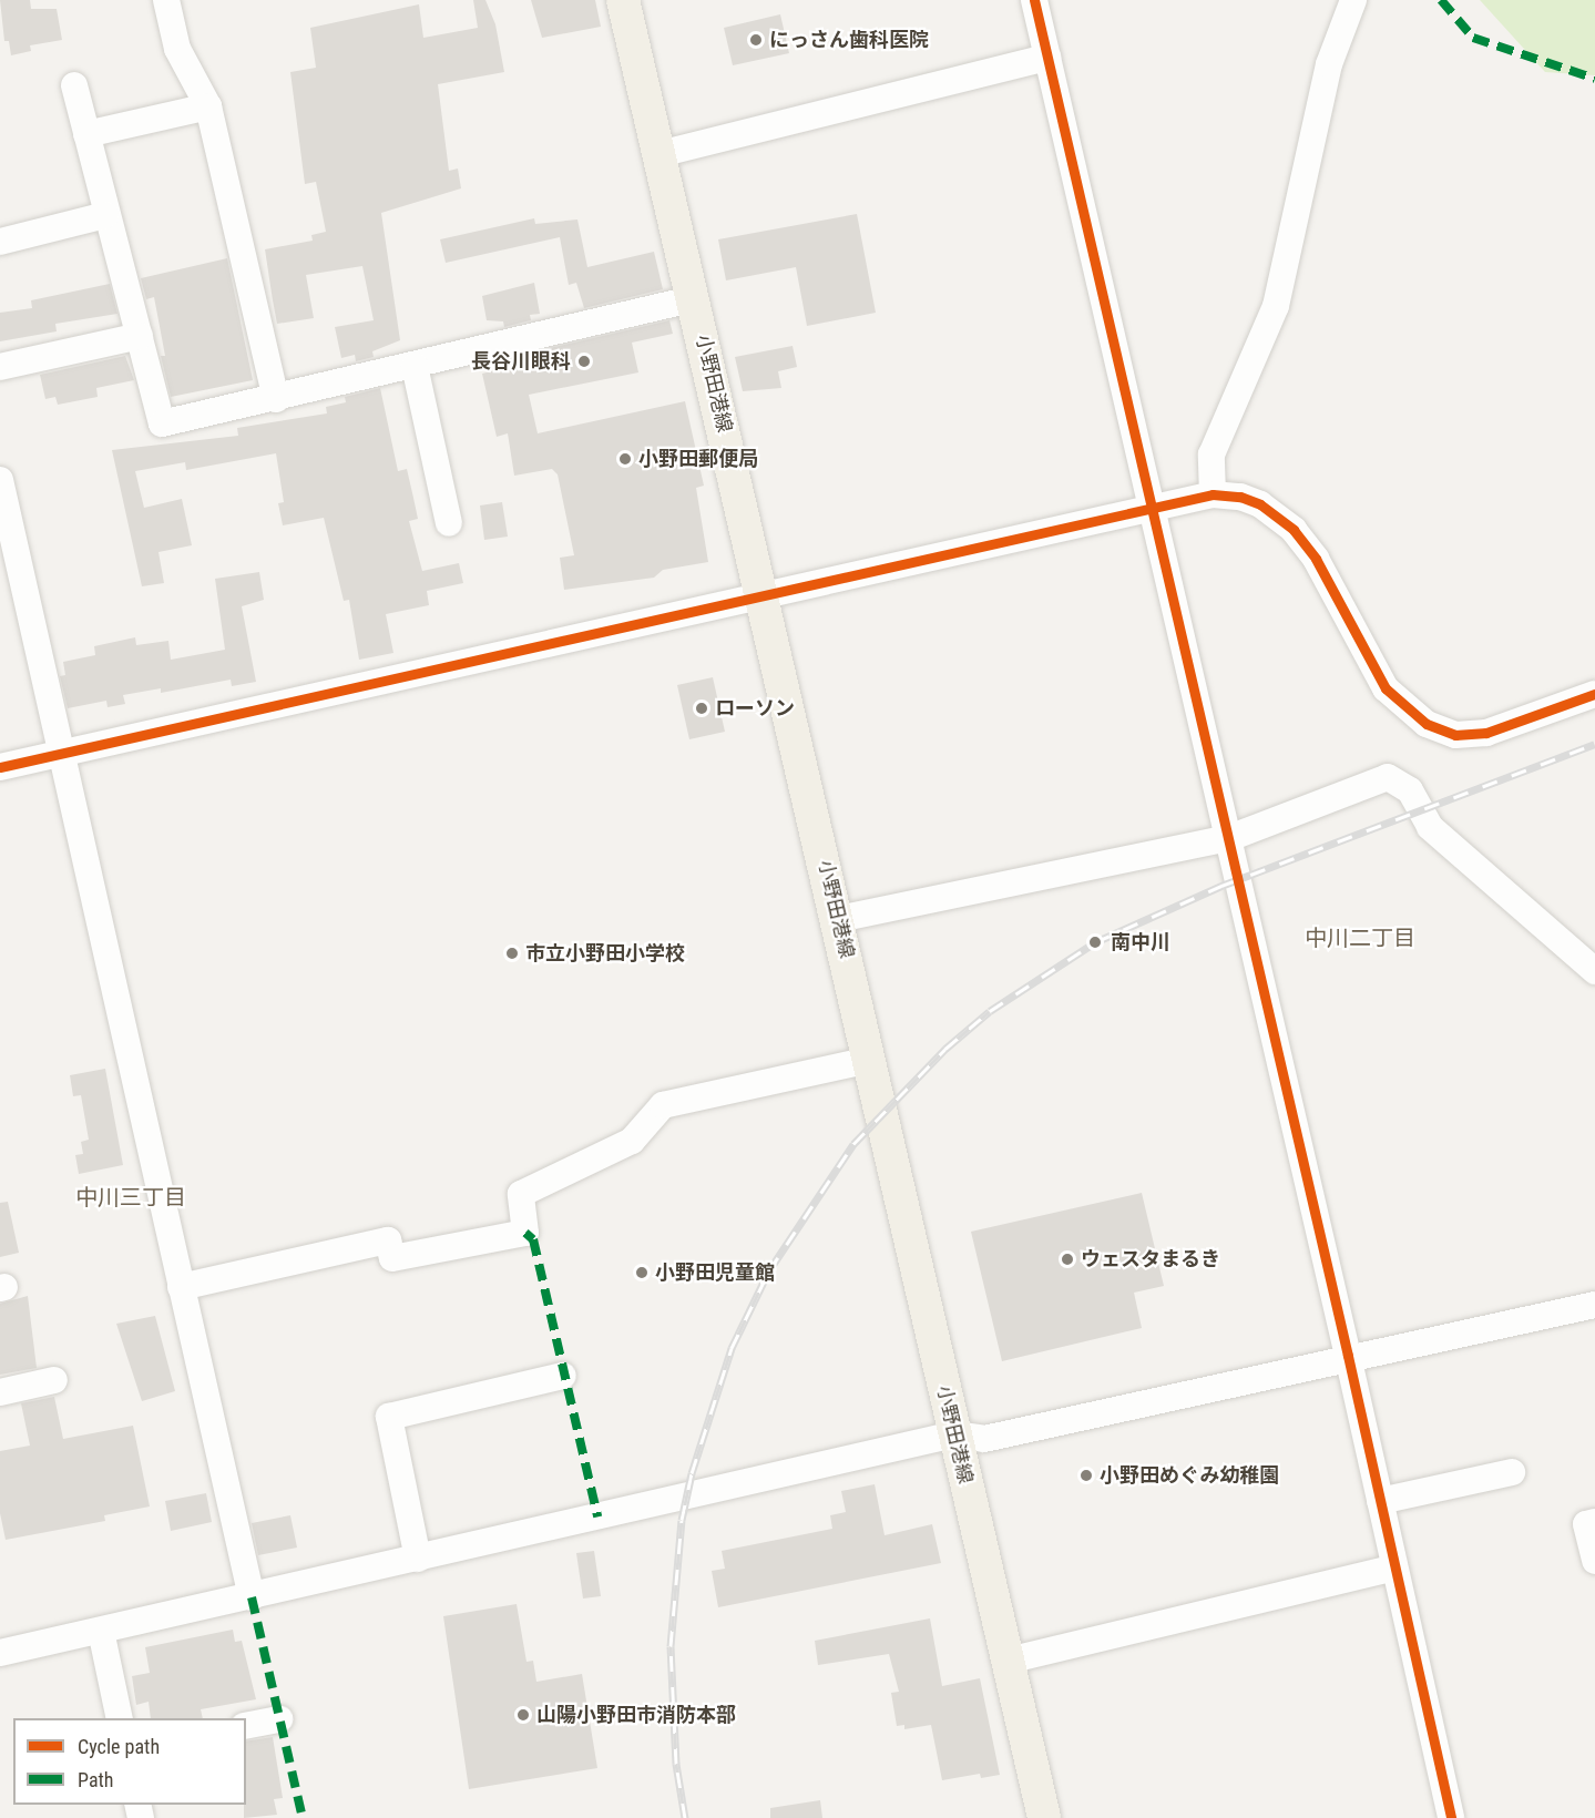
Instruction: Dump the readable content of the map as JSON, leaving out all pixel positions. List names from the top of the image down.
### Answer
{
  "streets": {
    "main road": ["小野田港線"]
  },
  "districts": ["中川二丁目", "中川三丁目"],
  "places": [
    "にっさん歯科医院",
    "長谷川眼科",
    "小野田郵便局",
    "ローソン",
    "南中川",
    "市立小野田小学校",
    "ウェスタまるき",
    "小野田児童館",
    "小野田めぐみ幼稚園",
    "山陽小野田市消防本部"
  ],
  "legend": ["Cycle path", "Path"]
}
